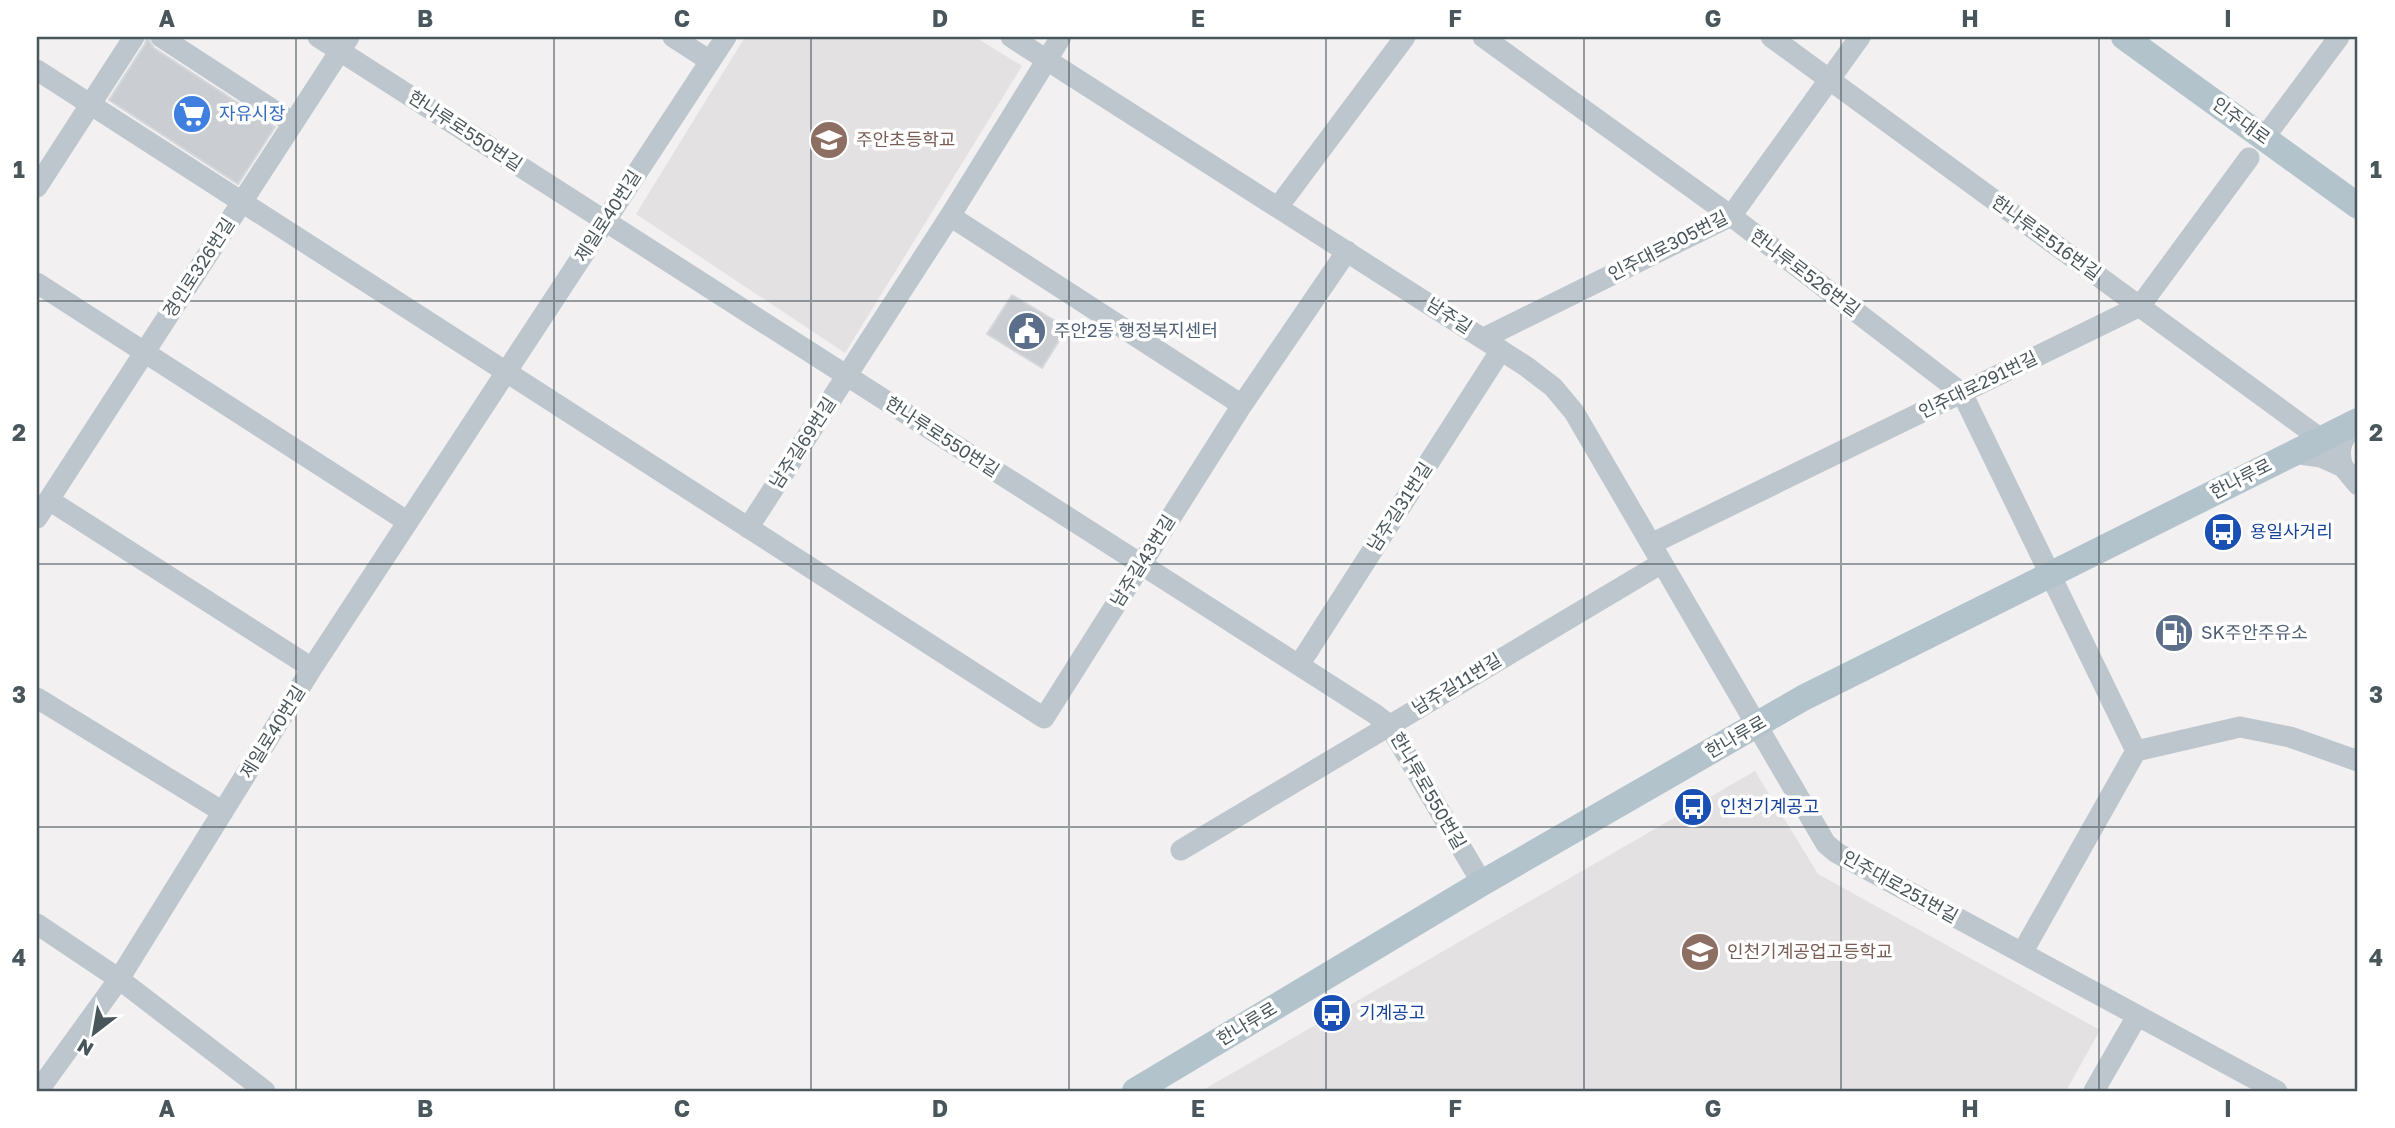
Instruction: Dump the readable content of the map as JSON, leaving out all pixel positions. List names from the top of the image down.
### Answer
{
  "streets": {
    "main road": ["인주대로", "한나루로"],
    "street": [
      "한나루로550번길",
      "제일로40번길",
      "한나루로516번길",
      "인주대로305번길",
      "경인로326번길",
      "한나루로526번길",
      "남주길",
      "인주대로291번길",
      "남주길69번길",
      "남주길31번길",
      "남주길43번길",
      "남주길11번길",
      "인주대로251번길"
    ]
  },
  "crossings": [
    ["인주대로", "인주대로291번길"],
    ["한나루로550번길", "제일로40번길"],
    ["한나루로550번길", "경인로326번길"],
    ["한나루로550번길", "남주길69번길"],
    ["한나루로550번길", "한나루로"],
    ["한나루로550번길", "남주길31번길"],
    ["한나루로550번길", "남주길43번길"],
    ["한나루로550번길", "남주길11번길"],
    ["한나루로516번길", "인주대로305번길"],
    ["한나루로516번길", "인주대로291번길"],
    ["한나루로516번길", "한나루로"],
    ["인주대로305번길", "한나루로526번길"],
    ["인주대로305번길", "남주길"],
    ["인주대로305번길", "남주길31번길"],
    ["한나루로526번길", "인주대로291번길"],
    ["한나루로526번길", "한나루로"],
    ["남주길", "인주대로291번길"],
    ["남주길", "남주길69번길"],
    ["남주길", "한나루로"],
    ["남주길", "남주길31번길"],
    ["남주길", "남주길43번길"],
    ["남주길", "남주길11번길"],
    ["남주길", "인주대로251번길"],
    ["남주길69번길", "남주길43번길"],
    ["한나루로", "인주대로251번길"]
  ],
  "places": {
    "supermarket": ["자유시장"],
    "school or university": ["주안초등학교", "인천기계공업고등학교"],
    "public building": ["주안2동 행정복지센터"],
    "bus stop": ["용일사거리", "인천기계공고", "기계공고"],
    "fuel station": ["SK주안주유소"]
  },
  "north": "bottom left",
  "grid": {
    "columns": [
      "A",
      "B",
      "C",
      "D",
      "E",
      "F",
      "G",
      "H",
      "I"
    ],
    "rows": [
      "1",
      "2",
      "3",
      "4"
    ]
  }
}
